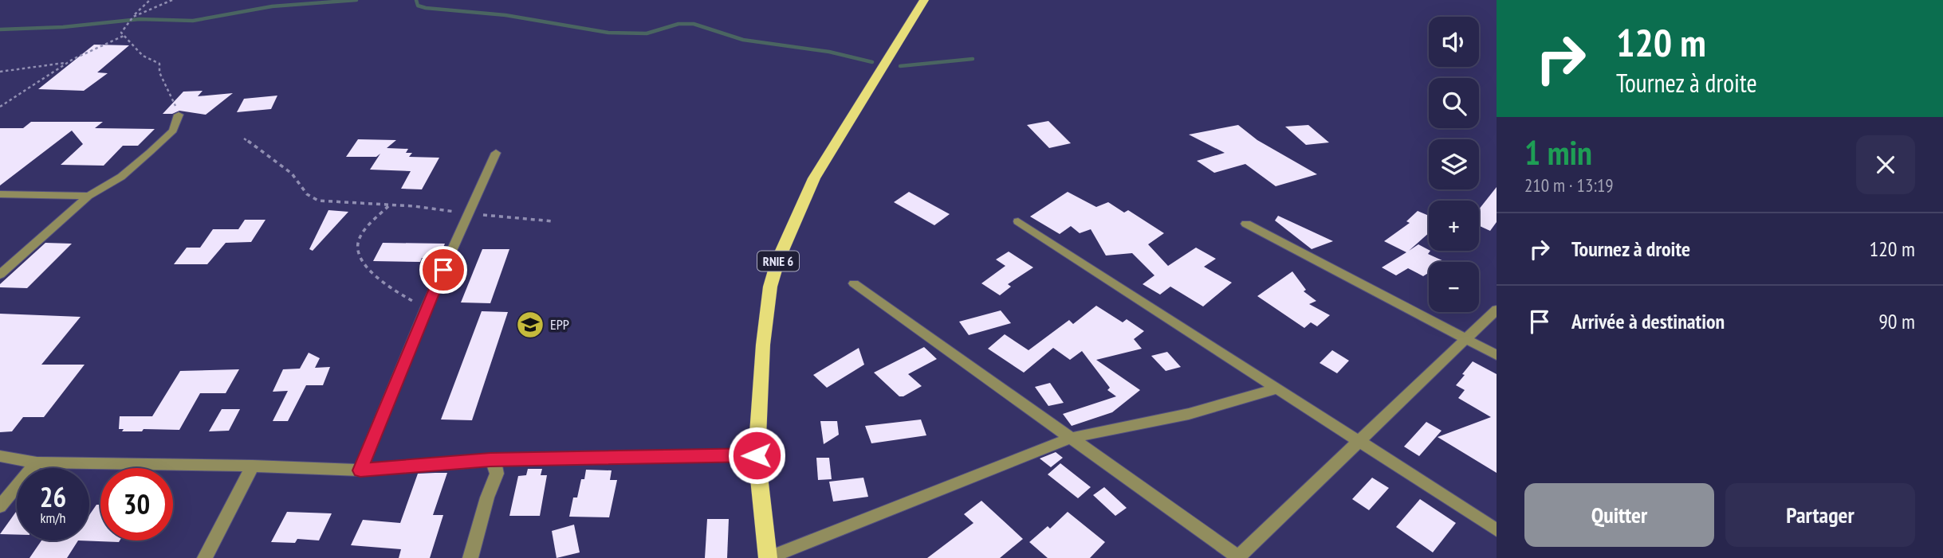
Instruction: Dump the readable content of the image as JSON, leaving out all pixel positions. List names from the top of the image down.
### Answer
{
  "streets": {
    "main road": ["RNIE 6"]
  },
  "places": {
    "school or university": ["EPP"]
  },
  "page": {
    "turn": ["120 m", "Tournez à droite"],
    "map_buttons": ["+", "−"],
    "heading": ["1 min", "210 m · 13:19"],
    "list": [
      {
        "name": "Tournez à droite",
        "value": "120 m"
      },
      {
        "name": "Arrivée à destination",
        "value": "90 m"
      }
    ],
    "speed": "26 km/h",
    "limit": "30",
    "buttons": ["Quitter", "Partager"]
  }
}
